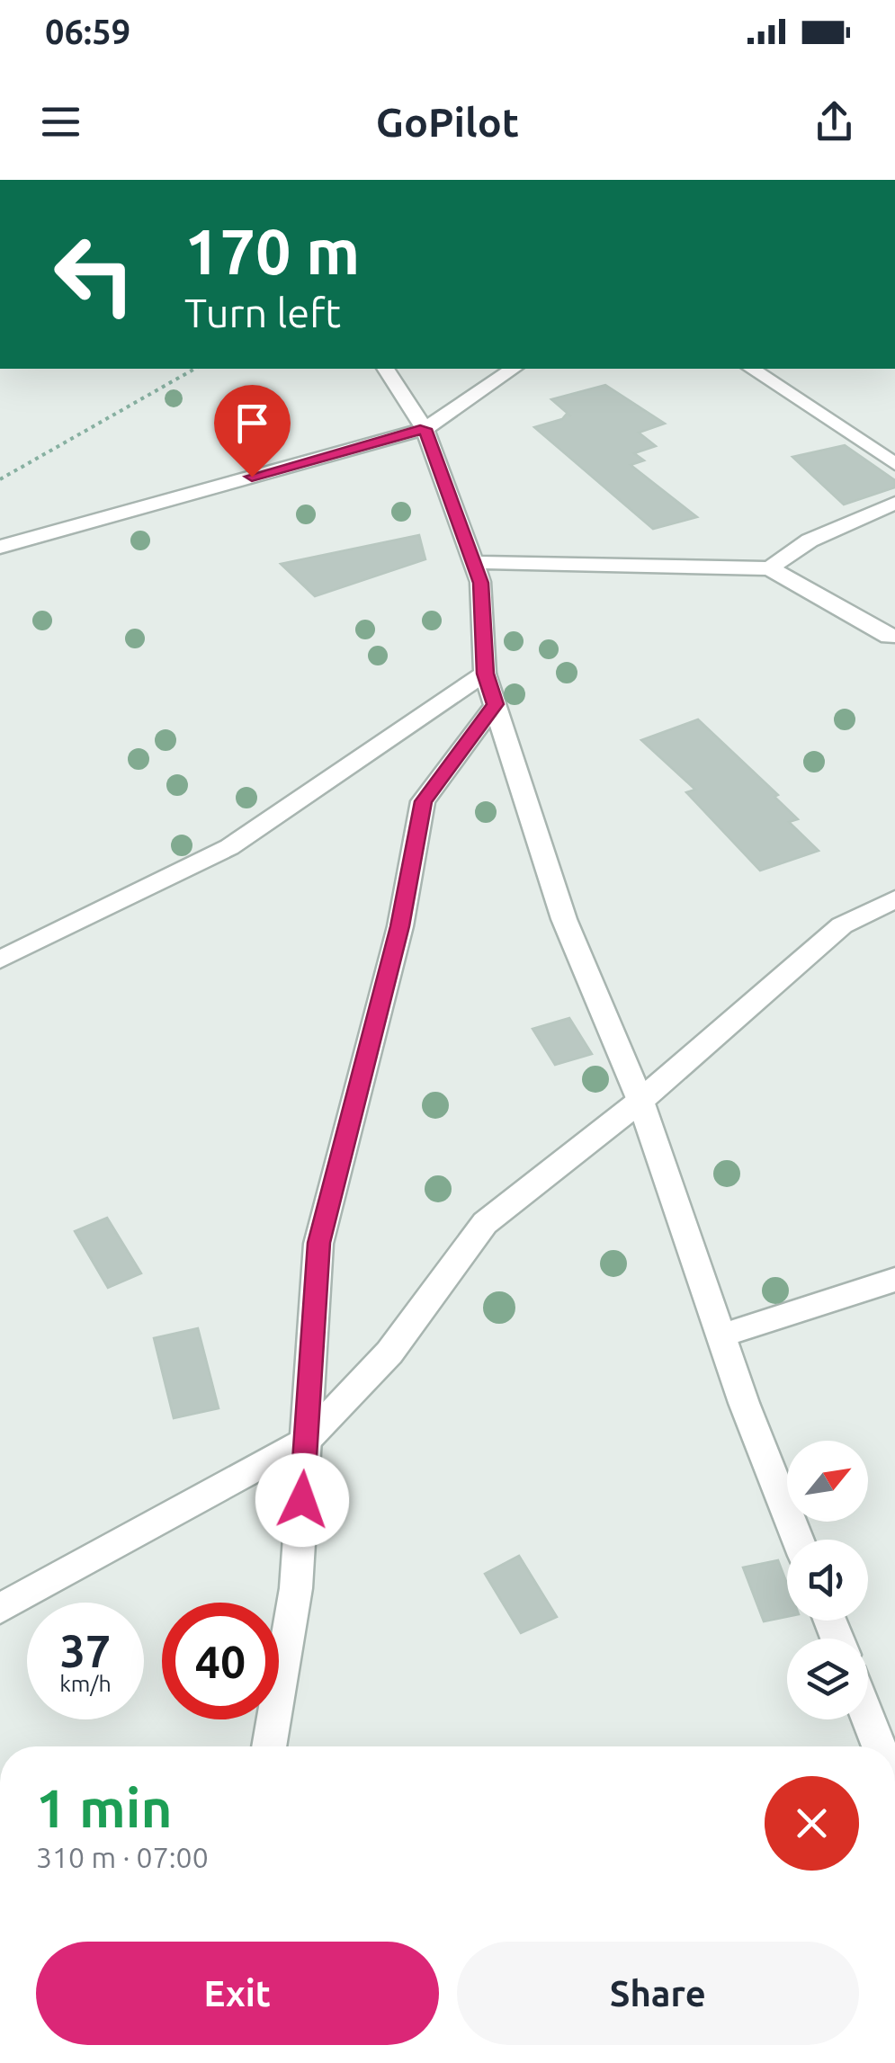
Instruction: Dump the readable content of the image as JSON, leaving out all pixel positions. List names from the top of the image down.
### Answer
{
  "north": "top right",
  "page": {
    "status": "06:59",
    "header": "GoPilot",
    "turn": ["170 m", "Turn left"],
    "speed": "37 km/h",
    "limit": "40",
    "heading": ["1 min", "310 m · 07:00"],
    "buttons": ["Exit", "Share"]
  }
}
